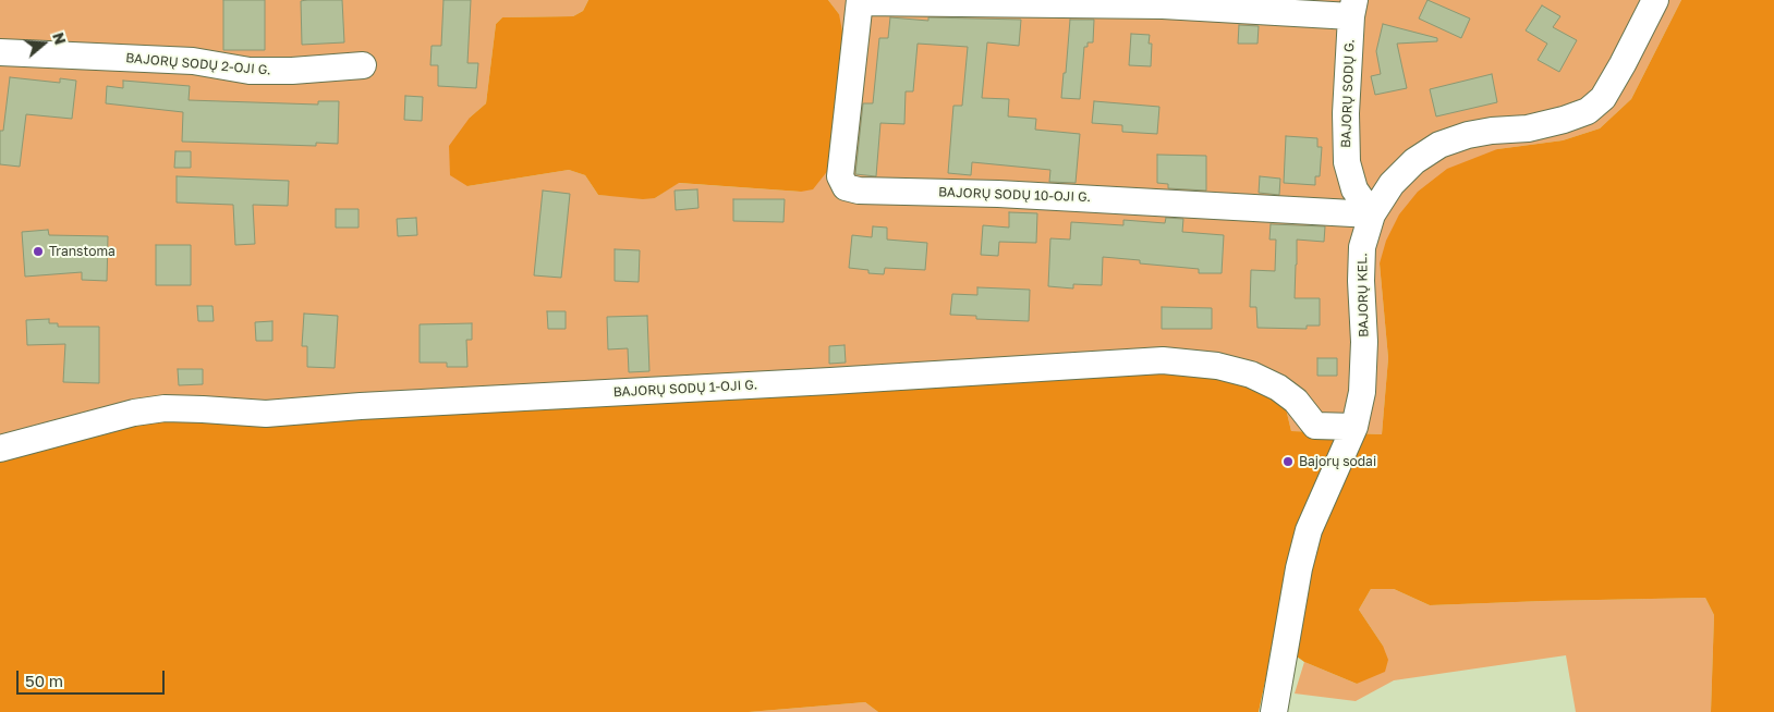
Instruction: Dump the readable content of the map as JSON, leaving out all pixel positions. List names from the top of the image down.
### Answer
{
  "streets": {
    "street": [
      "BAJORŲ SODŲ 2-OJI G.",
      "BAJORŲ SODŲ G.",
      "BAJORŲ SODŲ 10-OJI G.",
      "BAJORŲ KEL.",
      "BAJORŲ SODŲ 1-OJI G."
    ]
  },
  "crossings": [
    ["BAJORŲ SODŲ G.", "BAJORŲ SODŲ 10-OJI G."],
    ["BAJORŲ SODŲ G.", "BAJORŲ KEL."],
    ["BAJORŲ SODŲ 10-OJI G.", "BAJORŲ KEL."],
    ["BAJORŲ KEL.", "BAJORŲ SODŲ 1-OJI G."]
  ],
  "places": ["Transtoma", "Bajorų sodai"],
  "scale_bar": "50 m",
  "north": "right"
}
